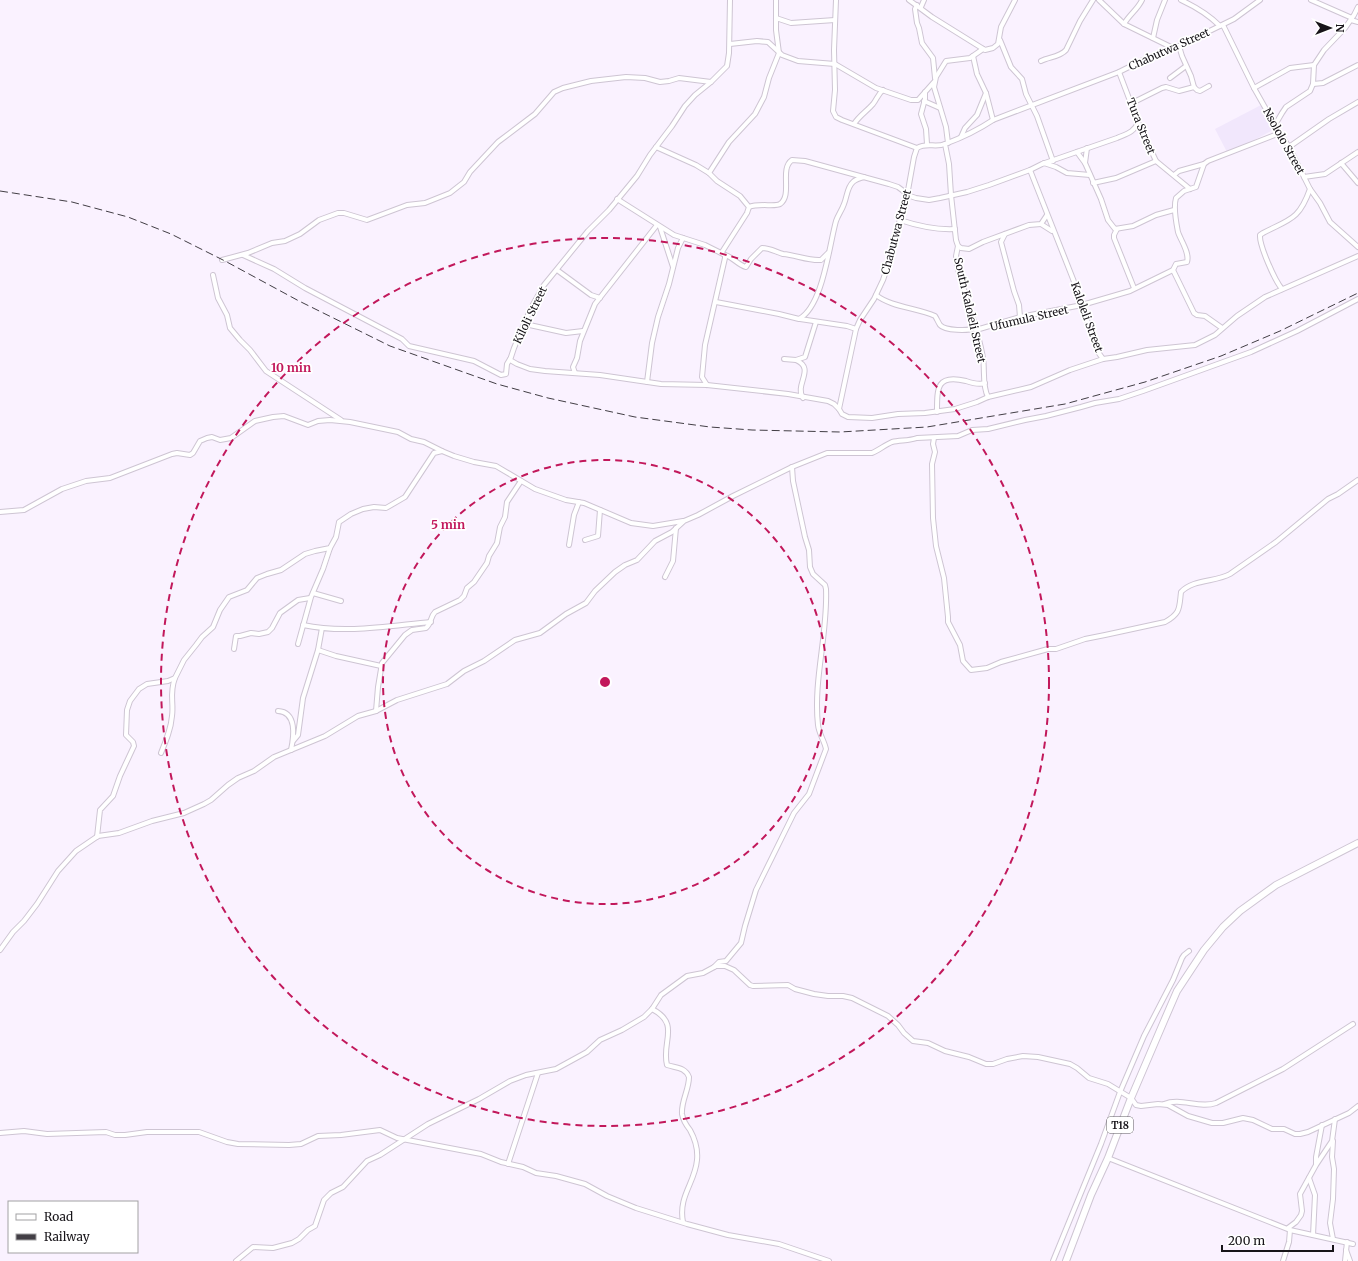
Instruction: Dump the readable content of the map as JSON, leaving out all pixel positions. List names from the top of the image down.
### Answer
{
  "streets": {
    "highway": ["T18"],
    "street": [
      "Chabutwa Street",
      "Tura Street",
      "Nsololo Street",
      "South Kaloleli Street",
      "Kiloli Street",
      "Kaloleli Street",
      "Ufumula Street"
    ]
  },
  "crossings": [
    ["Chabutwa Street", "Tura Street"],
    ["Chabutwa Street", "Nsololo Street"],
    ["Chabutwa Street", "South Kaloleli Street"],
    ["Chabutwa Street", "Ufumula Street"],
    ["South Kaloleli Street", "Ufumula Street"],
    ["Kaloleli Street", "Ufumula Street"]
  ],
  "legend": ["Road", "Railway"],
  "scale_bar": "200 m",
  "north": "right",
  "rings": ["10 min", "5 min"]
}
